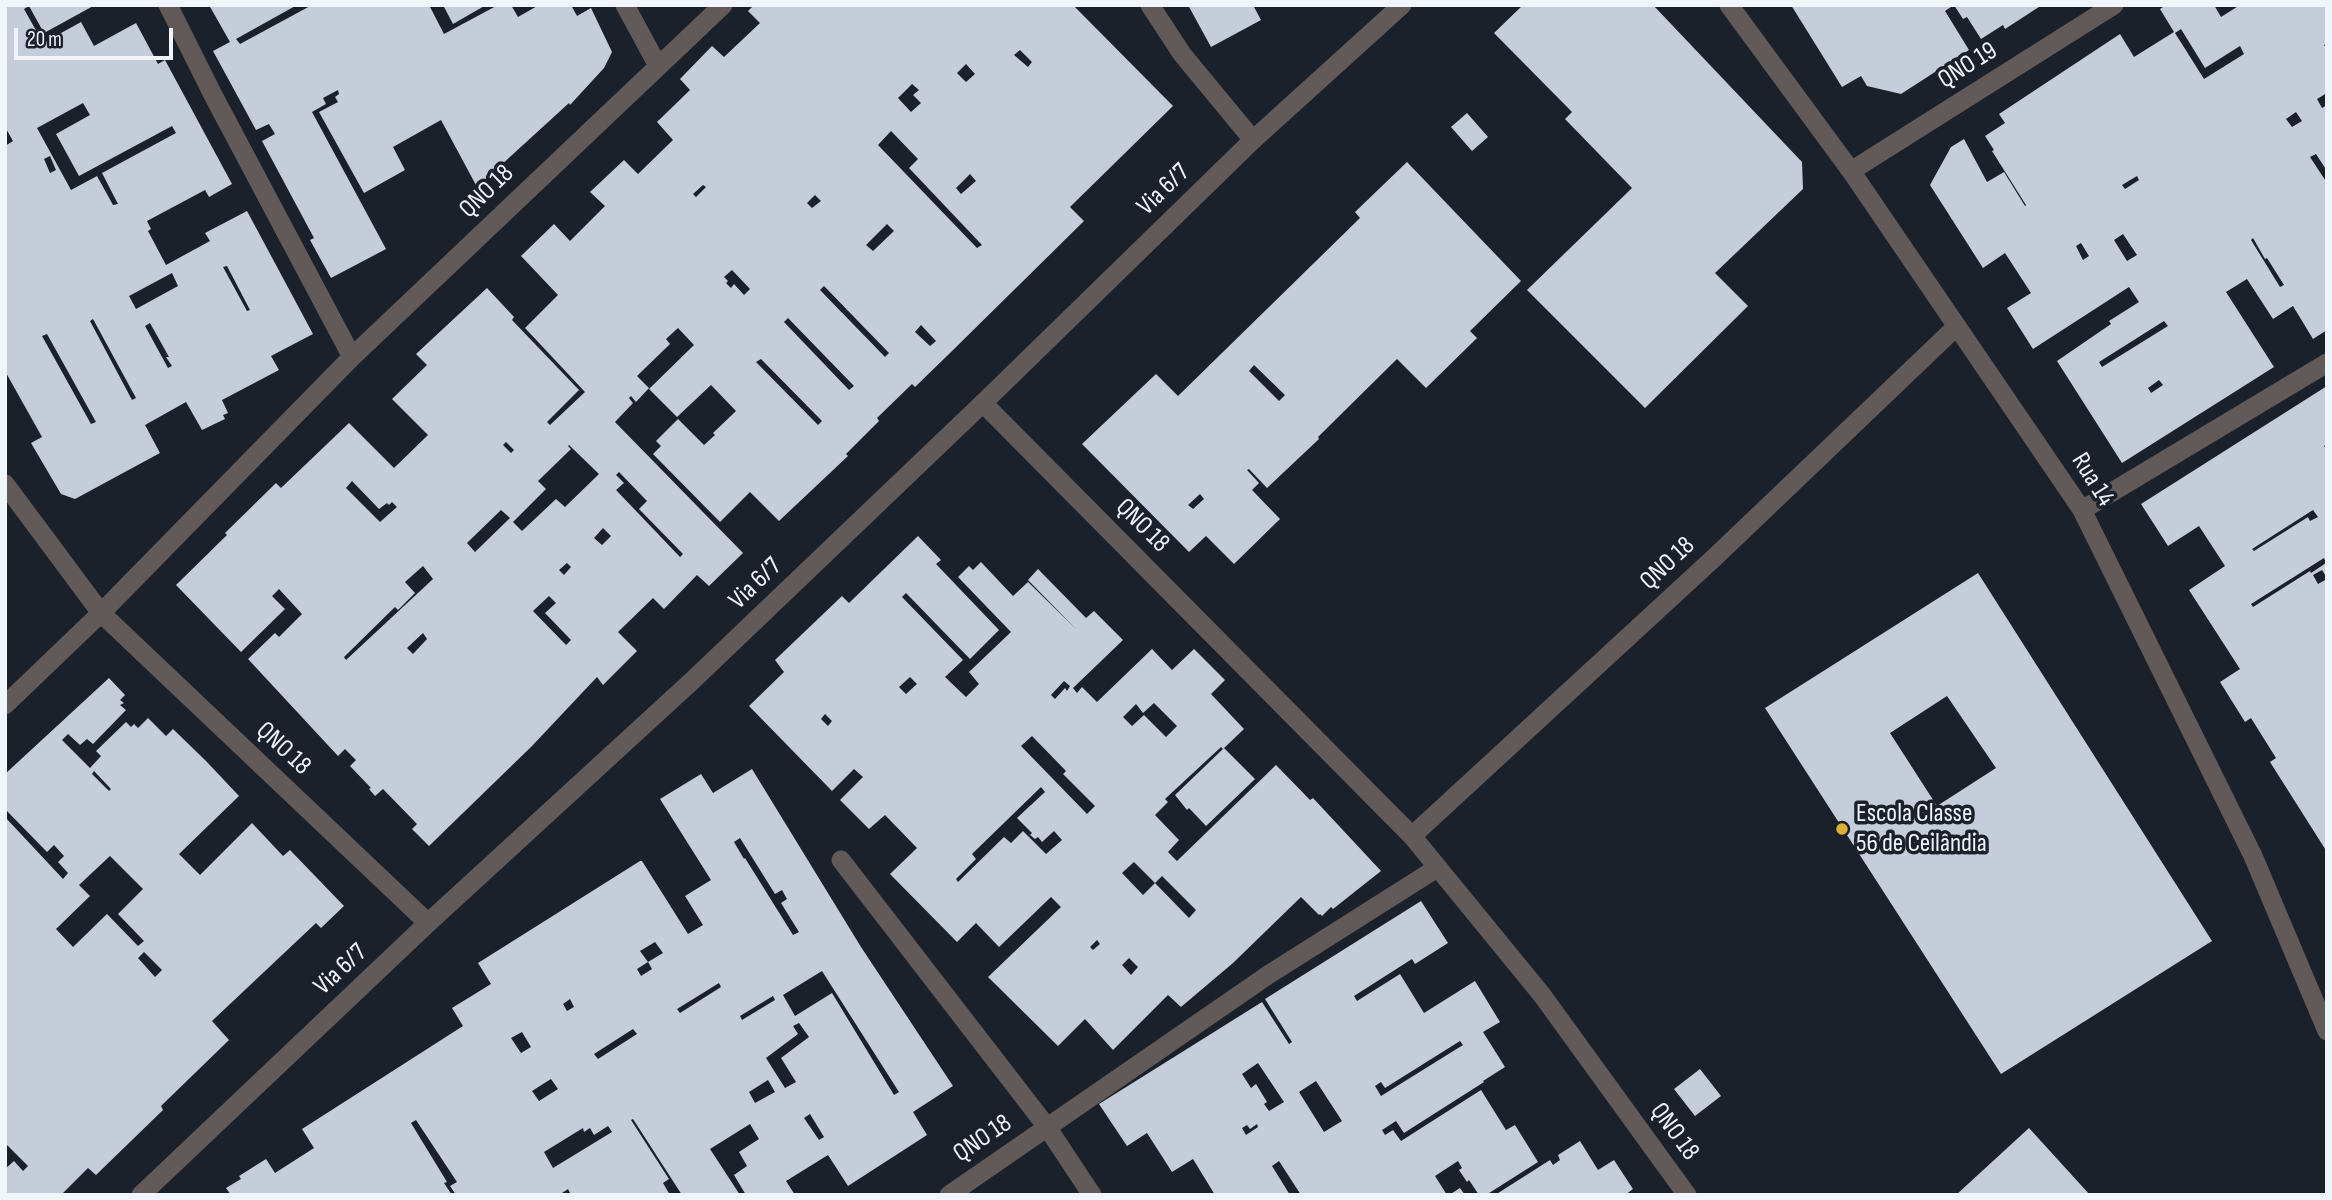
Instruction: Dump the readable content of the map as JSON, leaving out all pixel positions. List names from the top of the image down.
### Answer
{
  "streets": {
    "street": [
      "QNO 19",
      "Via 6/7",
      "QNO 18",
      "Rua 14"
    ]
  },
  "crossings": [
    ["QNO 19", "Rua 14"],
    ["Via 6/7", "QNO 18"],
    ["QNO 18", "Rua 14"]
  ],
  "places": ["Escola Classe 56 de Ceilândia"],
  "scale_bar": "20 m"
}
